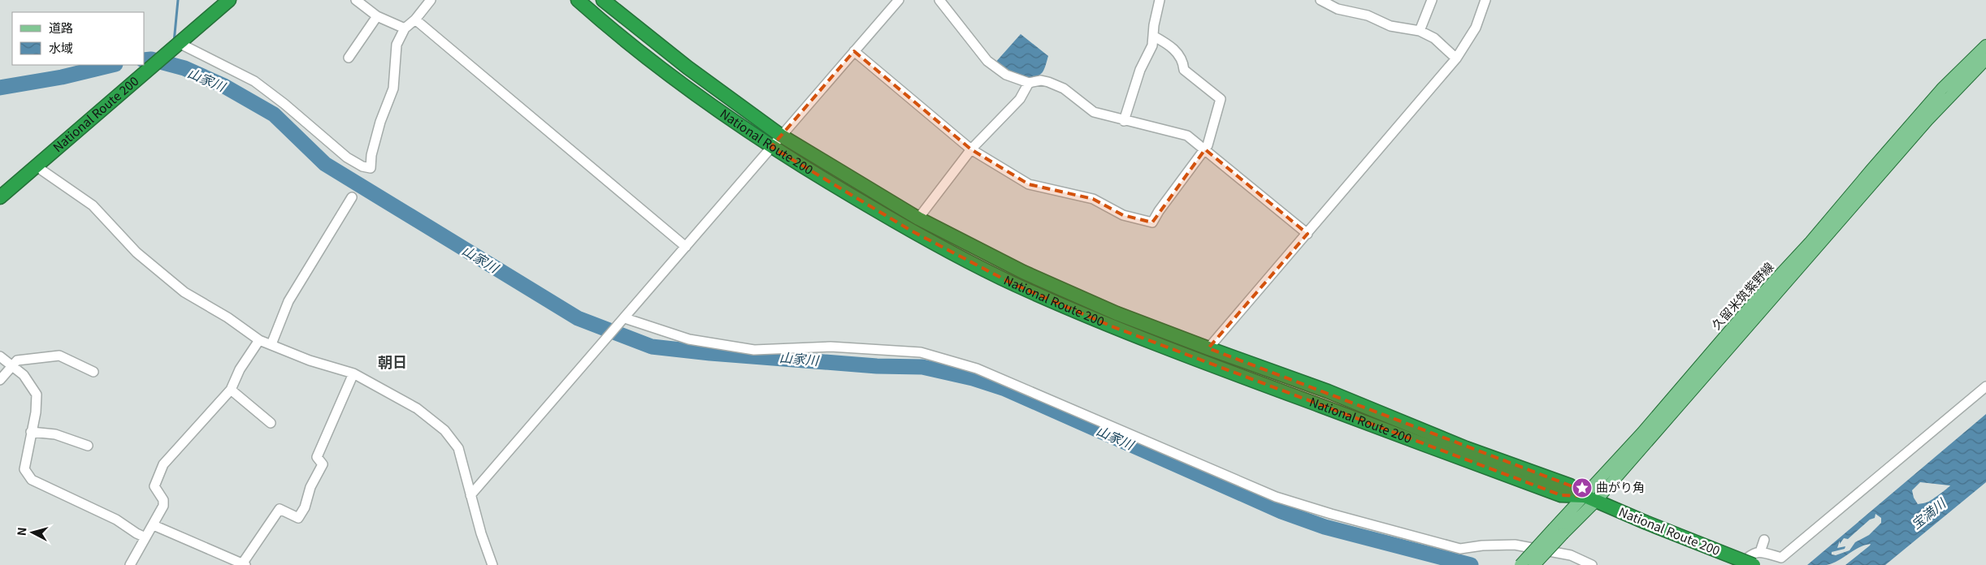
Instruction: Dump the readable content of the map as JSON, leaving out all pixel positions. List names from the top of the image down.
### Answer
{
  "streets": {
    "highway": ["National Route 200"],
    "main road": ["久留米筑紫野線"]
  },
  "crossings": [
    ["National Route 200", "久留米筑紫野線"]
  ],
  "districts": ["朝日"],
  "water": ["山家川", "宝満川"],
  "places": {
    "place": ["曲がり角"]
  },
  "legend": ["道路", "水域"],
  "north": "left"
}
